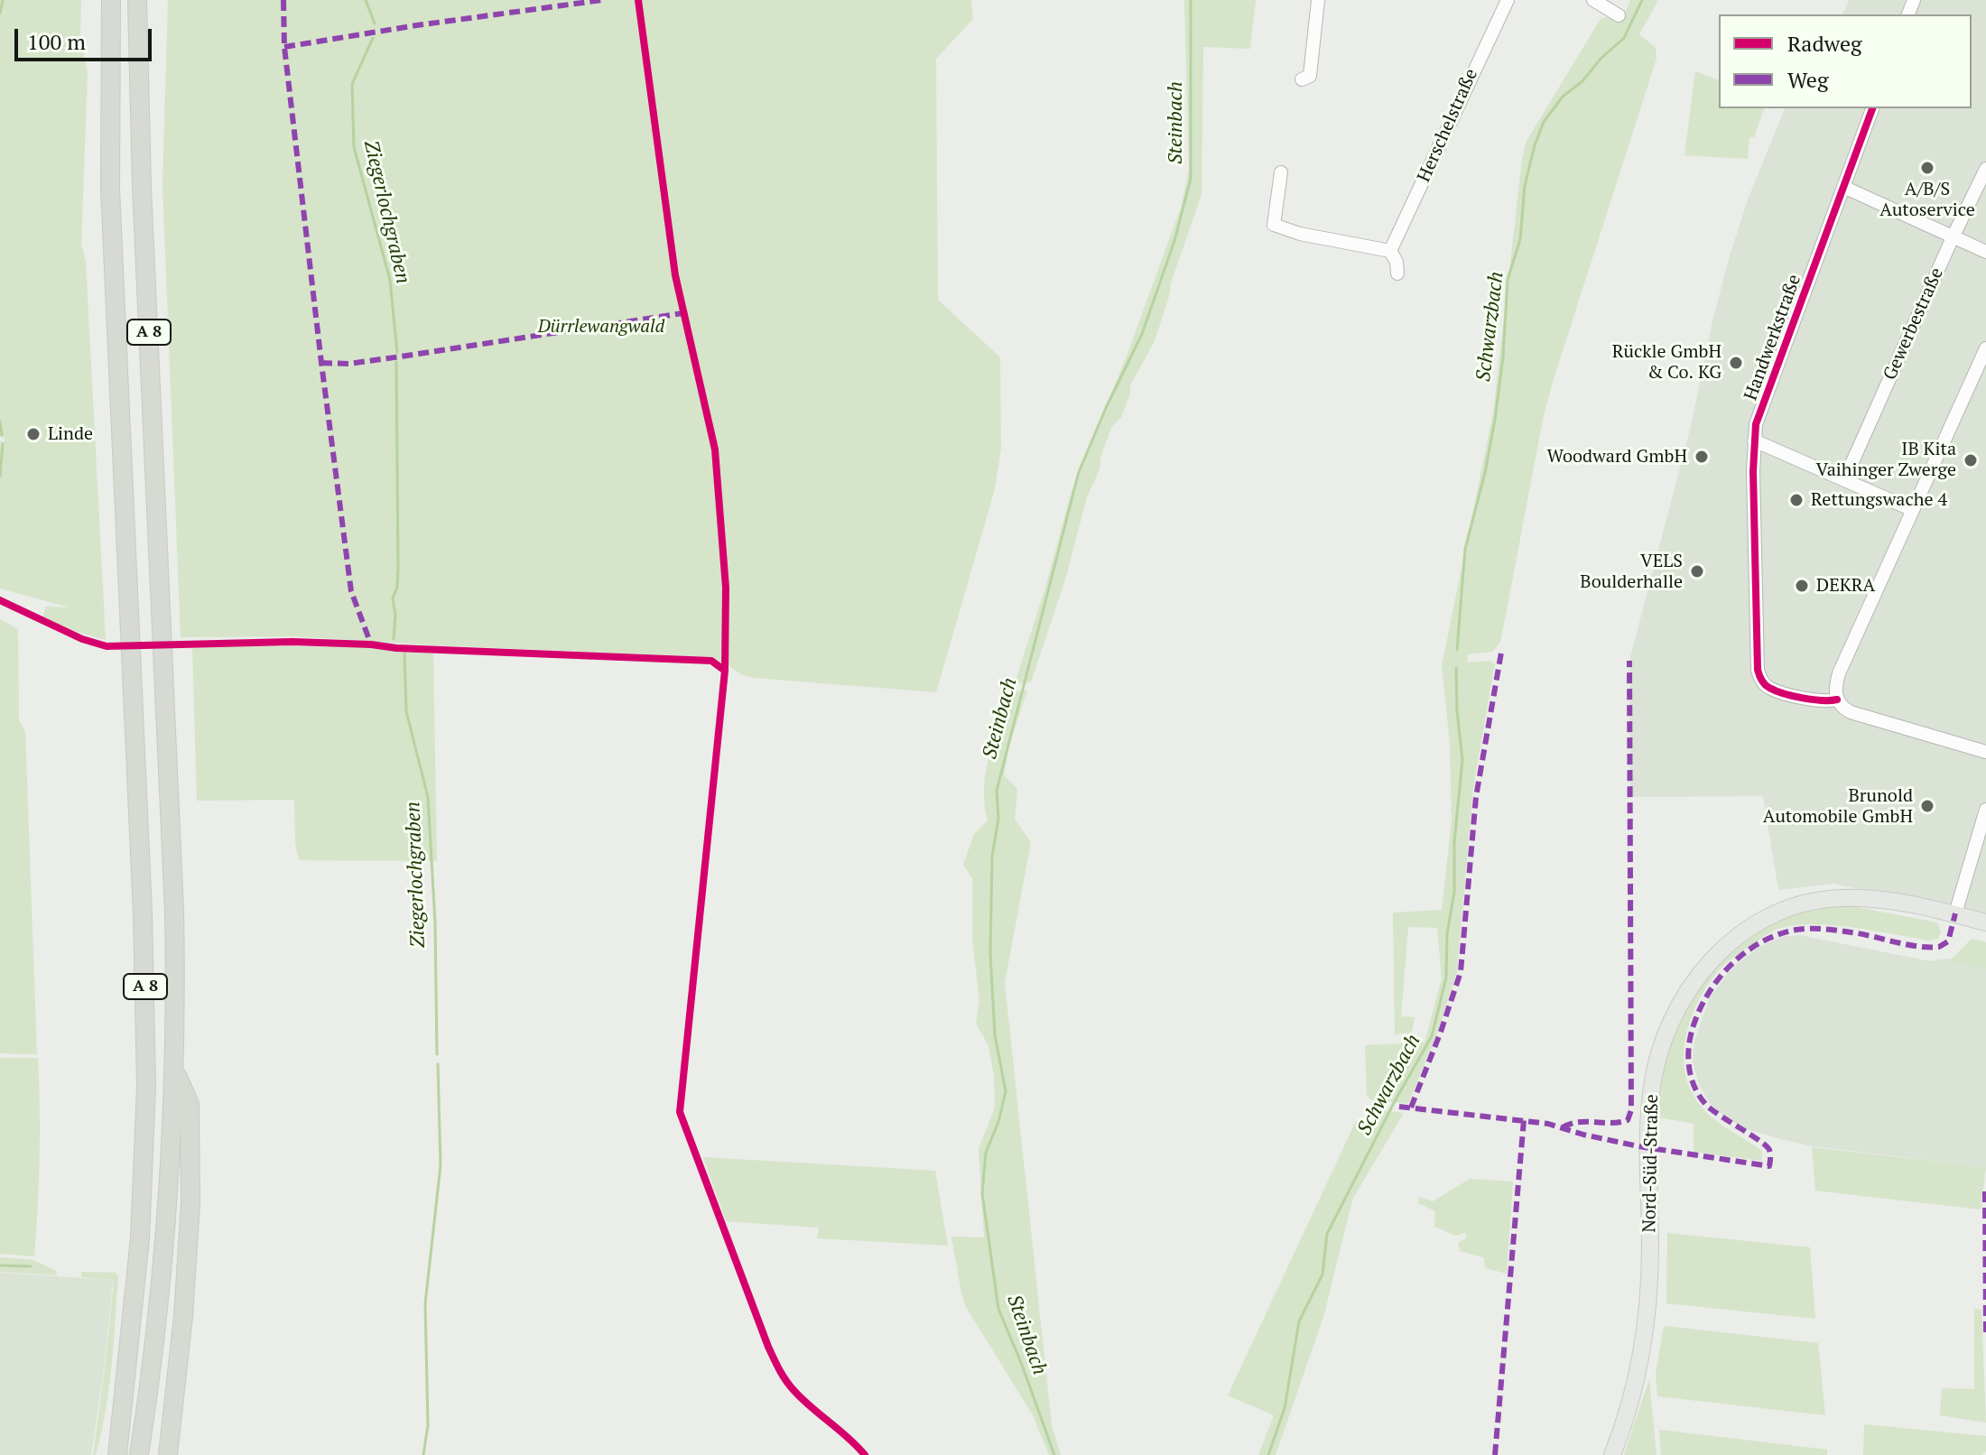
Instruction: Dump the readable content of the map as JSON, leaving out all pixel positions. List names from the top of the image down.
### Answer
{
  "streets": {
    "highway": ["A 8"],
    "main road": ["Nord-Süd-Straße"],
    "street": ["Herschelstraße", "Gewerbestraße", "Handwerkstraße"]
  },
  "water": ["Steinbach", "Ziegerlochgraben", "Schwarzbach"],
  "parks": ["Dürrlewangwald"],
  "places": [
    "A/B/S Autoservice",
    "Rückle GmbH & Co. KG",
    "Linde",
    "Woodward GmbH",
    "IB Kita Vaihinger Zwerge",
    "Rettungswache 4",
    "VELS Boulderhalle",
    "DEKRA",
    "Brunold Automobile GmbH"
  ],
  "legend": ["Radweg", "Weg"],
  "scale_bar": "100 m"
}
